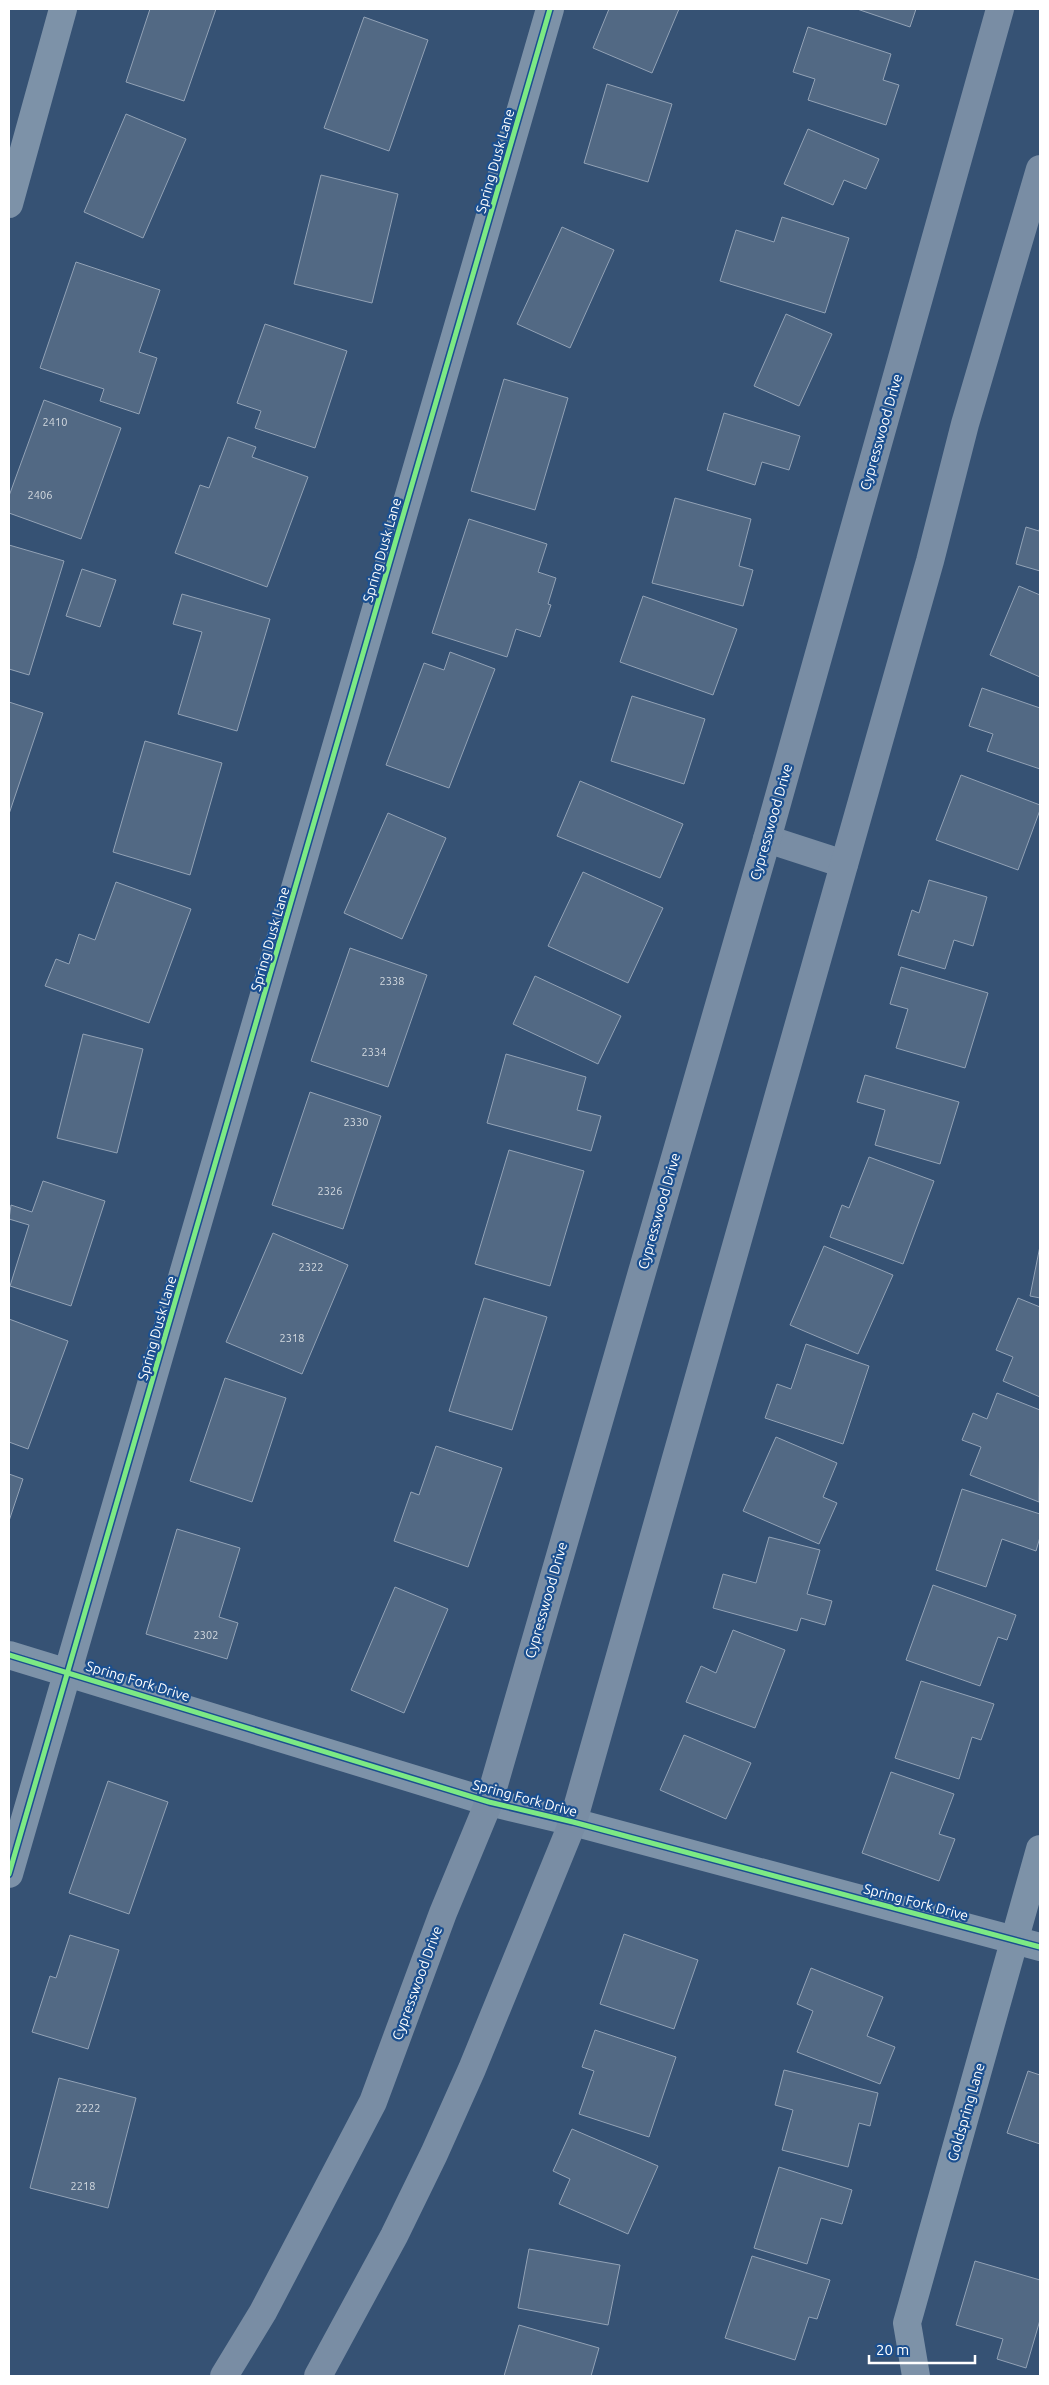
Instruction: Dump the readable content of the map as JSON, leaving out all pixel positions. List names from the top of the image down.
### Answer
{
  "streets": {
    "main road": ["Cypresswood Drive"],
    "street": ["Spring Dusk Lane", "Spring Fork Drive", "Goldspring Lane"]
  },
  "crossings": [
    ["Spring Dusk Lane", "Spring Fork Drive"],
    ["Cypresswood Drive", "Spring Fork Drive"],
    ["Spring Fork Drive", "Goldspring Lane"]
  ],
  "house_numbers": [
    "2410",
    "2406",
    "2338",
    "2334",
    "2330",
    "2326",
    "2322",
    "2318",
    "2302",
    "2222",
    "2218"
  ],
  "scale_bar": "20 m"
}
